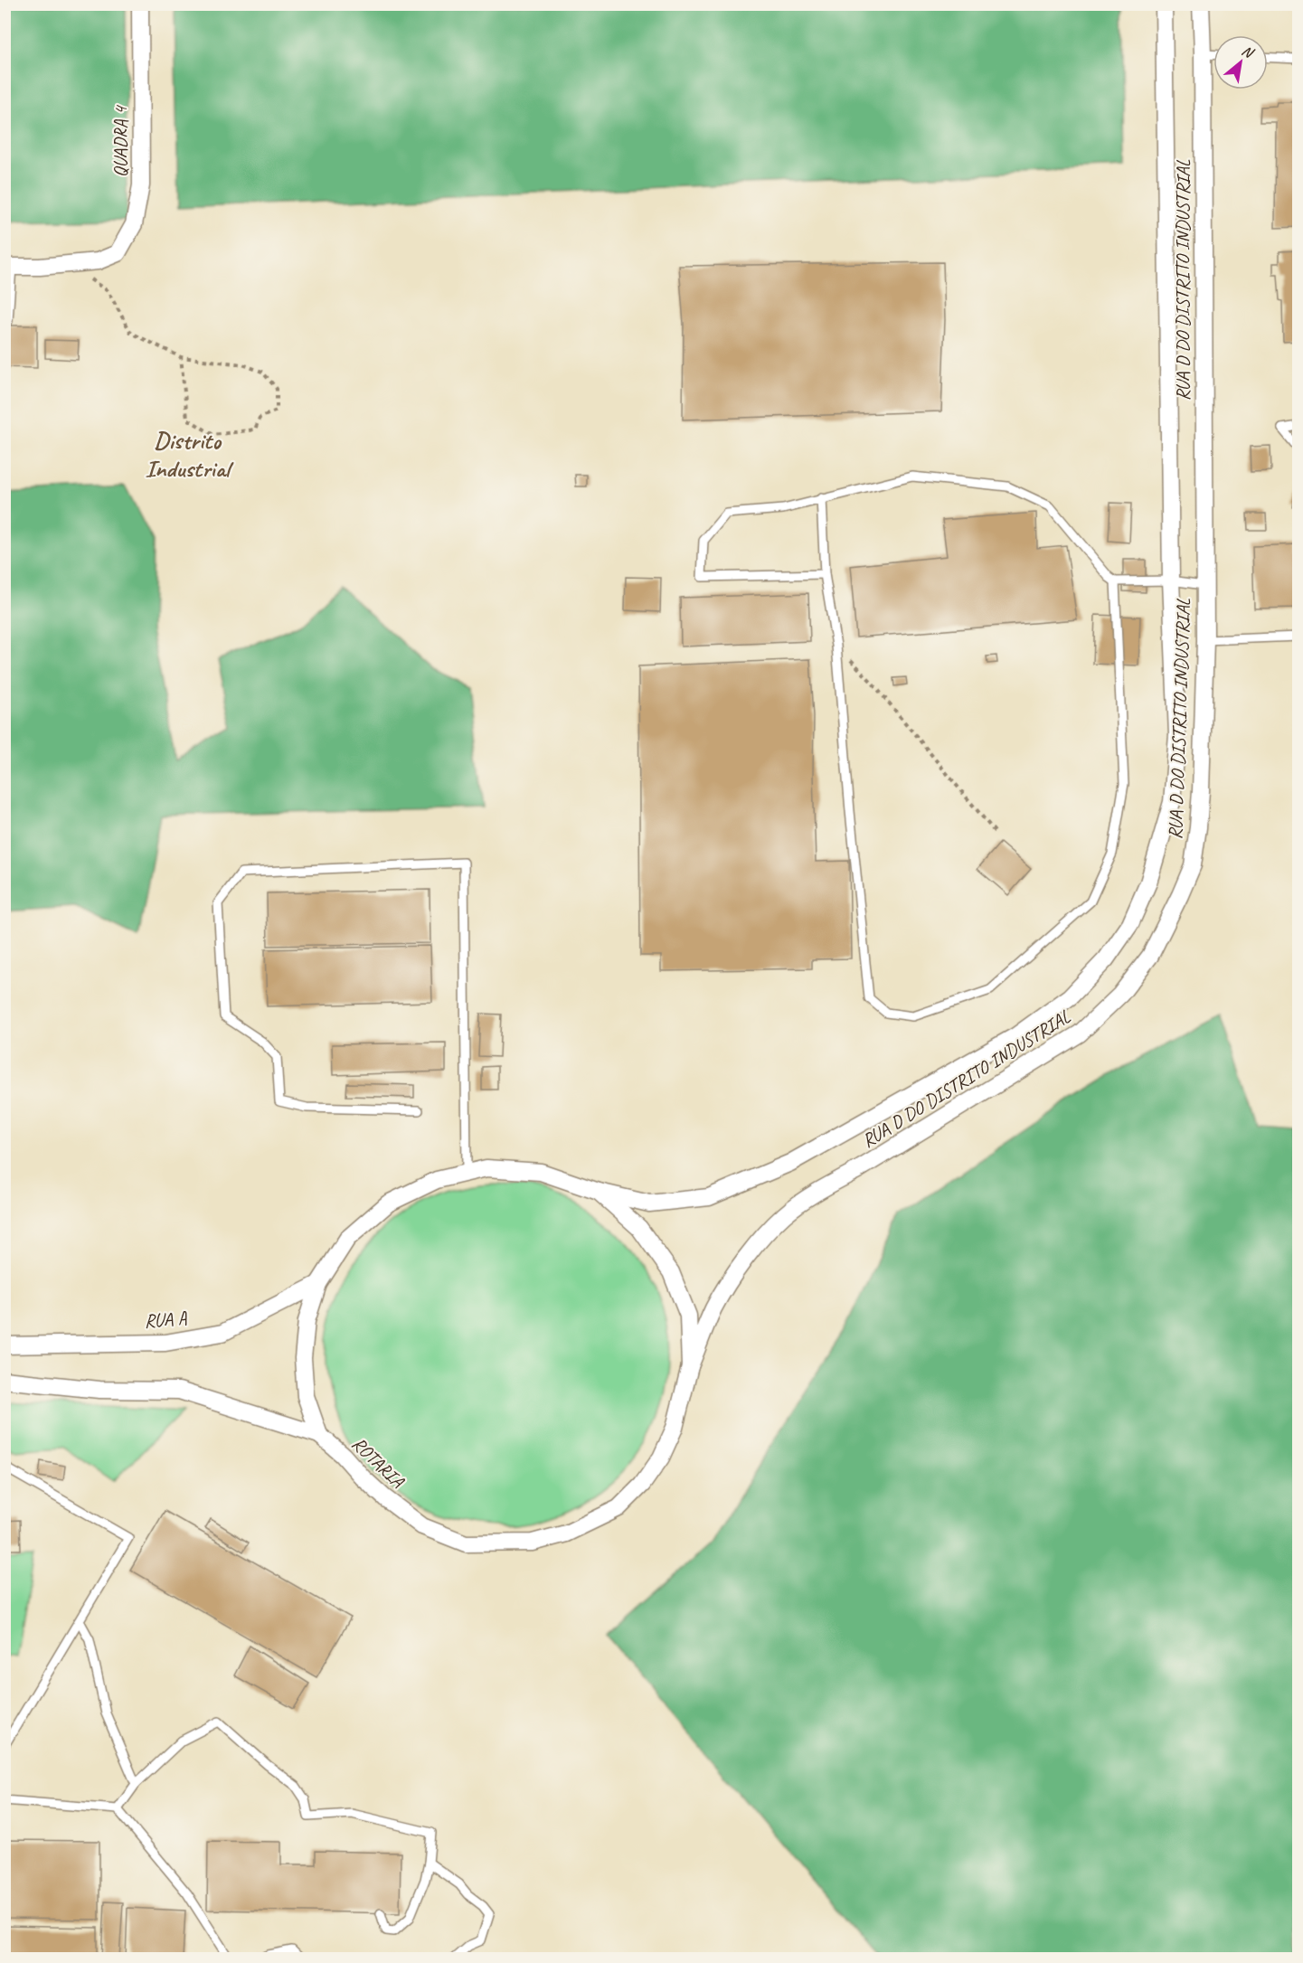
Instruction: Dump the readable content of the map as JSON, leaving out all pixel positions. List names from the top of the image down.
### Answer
{
  "streets": {
    "street": [
      "QUADRA 4",
      "RUA D DO DISTRITO INDUSTRIAL",
      "RUA A",
      "ROTARIA"
    ]
  },
  "crossings": [
    ["RUA D DO DISTRITO INDUSTRIAL", "ROTARIA"],
    ["RUA A", "ROTARIA"]
  ],
  "districts": ["Distrito Industrial"],
  "north": "top right"
}
